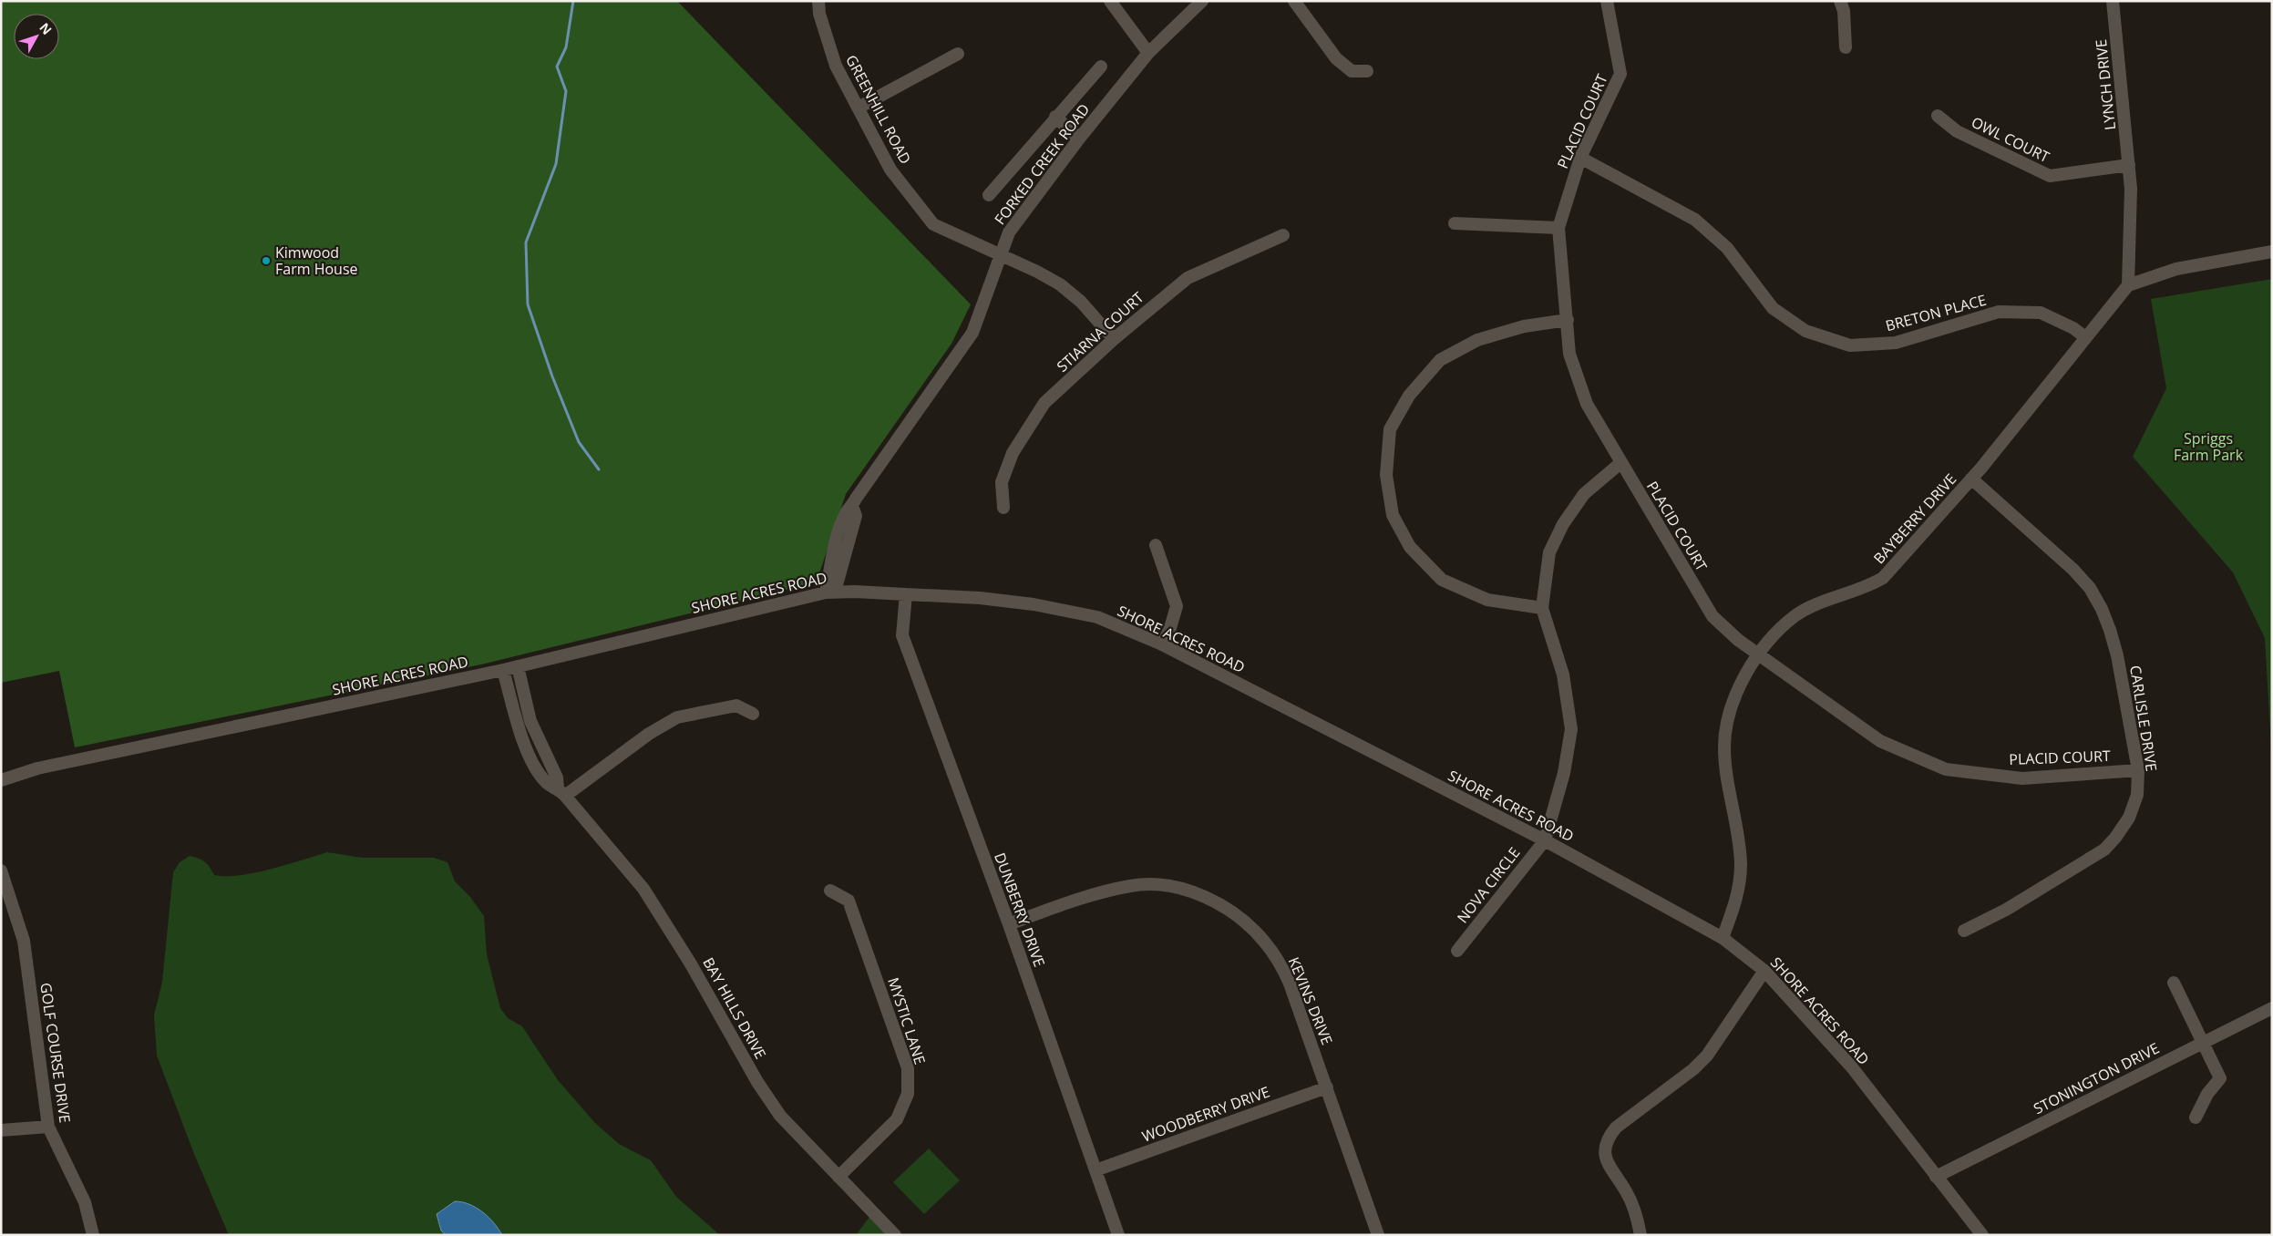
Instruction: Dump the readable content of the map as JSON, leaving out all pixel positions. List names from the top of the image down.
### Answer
{
  "streets": {
    "street": [
      "LYNCH DRIVE",
      "GREENHILL ROAD",
      "PLACID COURT",
      "OWL COURT",
      "FORKED CREEK ROAD",
      "BRETON PLACE",
      "STIARNA COURT",
      "BAYBERRY DRIVE",
      "SHORE ACRES ROAD",
      "CARLISLE DRIVE",
      "NOVA CIRCLE",
      "DUNBERRY DRIVE",
      "KEVINS DRIVE",
      "BAY HILLS DRIVE",
      "MYSTIC LANE",
      "GOLF COURSE DRIVE",
      "STONINGTON DRIVE",
      "WOODBERRY DRIVE"
    ]
  },
  "crossings": [
    ["LYNCH DRIVE", "OWL COURT"],
    ["GREENHILL ROAD", "FORKED CREEK ROAD"],
    ["GREENHILL ROAD", "STIARNA COURT"],
    ["PLACID COURT", "BRETON PLACE"],
    ["PLACID COURT", "BAYBERRY DRIVE"],
    ["PLACID COURT", "CARLISLE DRIVE"],
    ["FORKED CREEK ROAD", "SHORE ACRES ROAD"],
    ["BRETON PLACE", "BAYBERRY DRIVE"],
    ["BAYBERRY DRIVE", "SHORE ACRES ROAD"],
    ["BAYBERRY DRIVE", "CARLISLE DRIVE"],
    ["SHORE ACRES ROAD", "NOVA CIRCLE"],
    ["SHORE ACRES ROAD", "DUNBERRY DRIVE"],
    ["SHORE ACRES ROAD", "BAY HILLS DRIVE"],
    ["SHORE ACRES ROAD", "STONINGTON DRIVE"],
    ["DUNBERRY DRIVE", "KEVINS DRIVE"],
    ["DUNBERRY DRIVE", "WOODBERRY DRIVE"],
    ["KEVINS DRIVE", "WOODBERRY DRIVE"],
    ["BAY HILLS DRIVE", "MYSTIC LANE"]
  ],
  "parks": ["Spriggs Farm Park"],
  "places": ["Kimwood Farm House"],
  "north": "top right"
}
